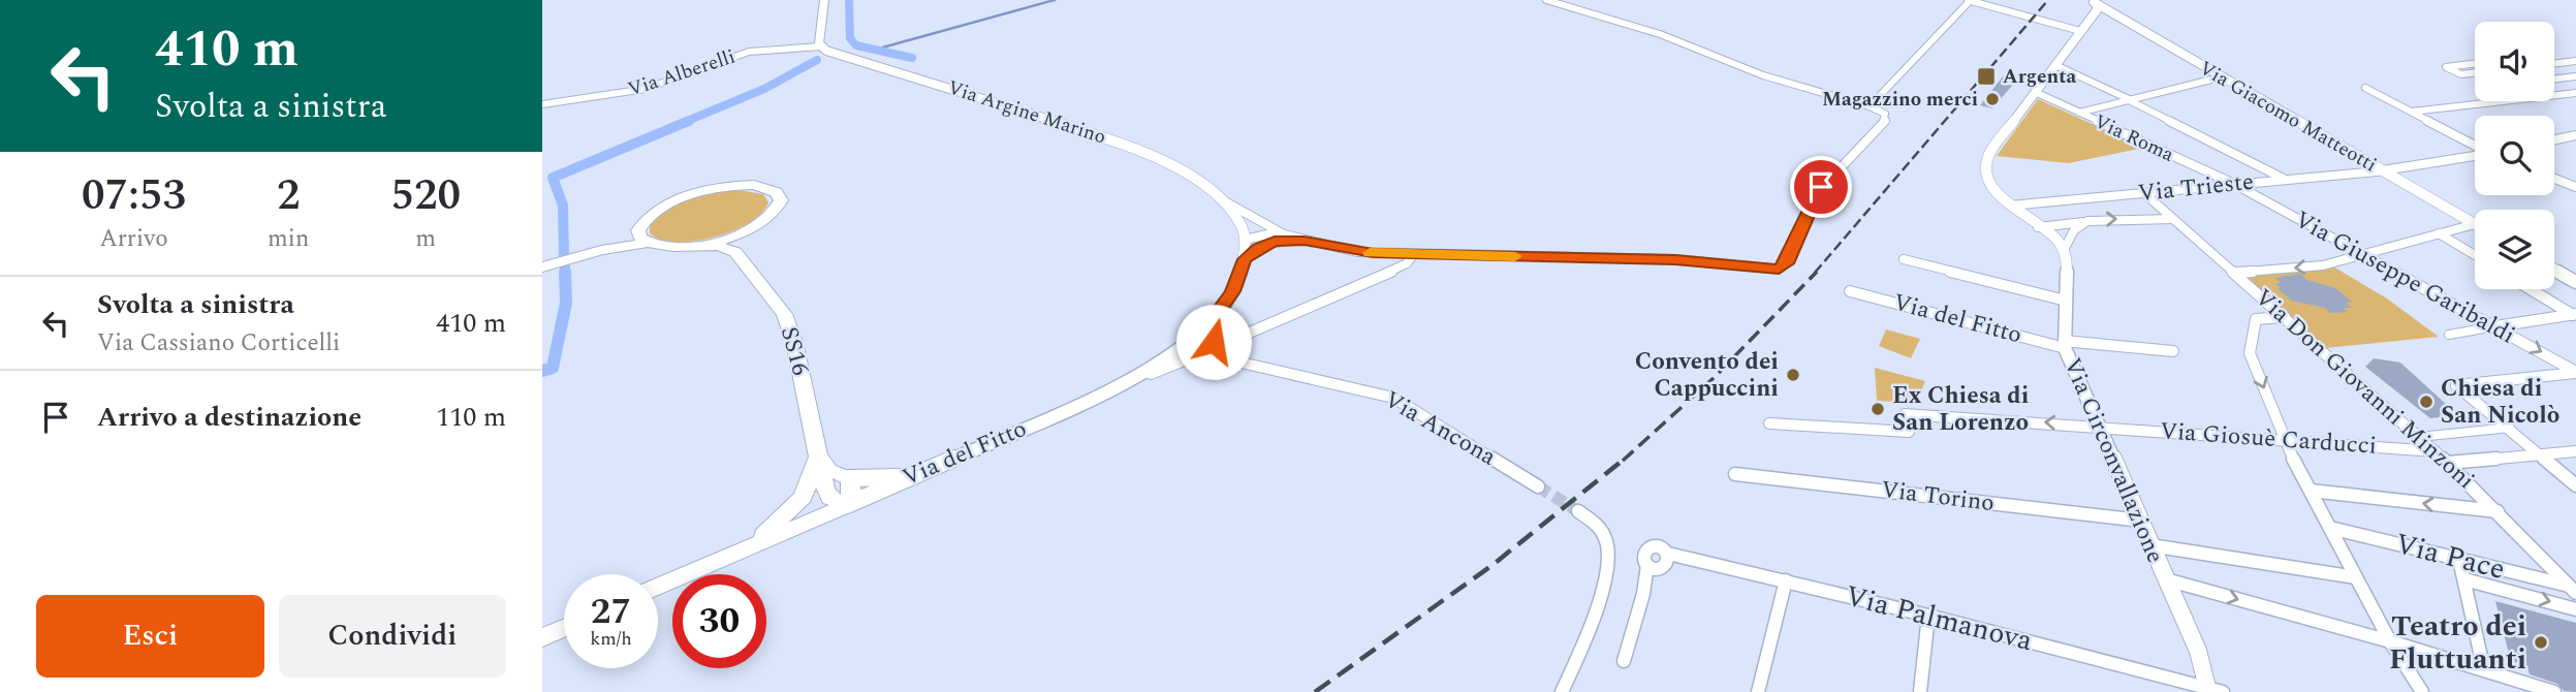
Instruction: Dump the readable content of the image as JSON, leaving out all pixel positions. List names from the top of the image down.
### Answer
{
  "streets": {
    "main road": ["Via del Fitto", "SS16"],
    "street": [
      "Via Alberelli",
      "Via Argine Marino",
      "Via Giacomo Matteotti",
      "Via Roma",
      "Via Trieste",
      "Via Giuseppe Garibaldi",
      "Via Don Giovanni Minzoni",
      "Via Ancona",
      "Via Giosuè Carducci",
      "Via Circonvallazione",
      "Via Torino",
      "Via Pace",
      "Via Palmanova"
    ]
  },
  "crossings": [
    ["Via Alberelli", "Via Argine Marino"],
    ["Via Argine Marino", "Via del Fitto"],
    ["Via Giacomo Matteotti", "Via Trieste"],
    ["Via Roma", "Via Trieste"],
    ["Via Roma", "Via Giuseppe Garibaldi"],
    ["Via Trieste", "Via Giuseppe Garibaldi"],
    ["Via Trieste", "Via Don Giovanni Minzoni"],
    ["Via del Fitto", "SS16"],
    ["Via del Fitto", "Via Ancona"],
    ["Via del Fitto", "Via Circonvallazione"],
    ["Via Don Giovanni Minzoni", "Via Giosuè Carducci"],
    ["Via Don Giovanni Minzoni", "Via Pace"],
    ["Via Giosuè Carducci", "Via Circonvallazione"],
    ["Via Circonvallazione", "Via Torino"],
    ["Via Circonvallazione", "Via Palmanova"]
  ],
  "one_way": ["Via Giosuè Carducci"],
  "places": {
    "transit": ["Argenta"],
    "other": [
      "Magazzino merci",
      "Convento dei Cappuccini",
      "Chiesa di San Nicolò",
      "Ex Chiesa di San Lorenzo",
      "Teatro dei Fluttuanti"
    ]
  },
  "page": {
    "turn": ["410 m", "Svolta a sinistra"],
    "eta": [
      "07:53",
      "Arrivo",
      "2",
      "min",
      "520",
      "m"
    ],
    "list": [
      {
        "name": "Svolta a sinistra",
        "note": "Via Cassiano Corticelli",
        "value": "410 m"
      },
      {
        "name": "Arrivo a destinazione",
        "value": "110 m"
      }
    ],
    "speed": "27 km/h",
    "limit": "30",
    "buttons": ["Esci", "Condividi"]
  }
}
